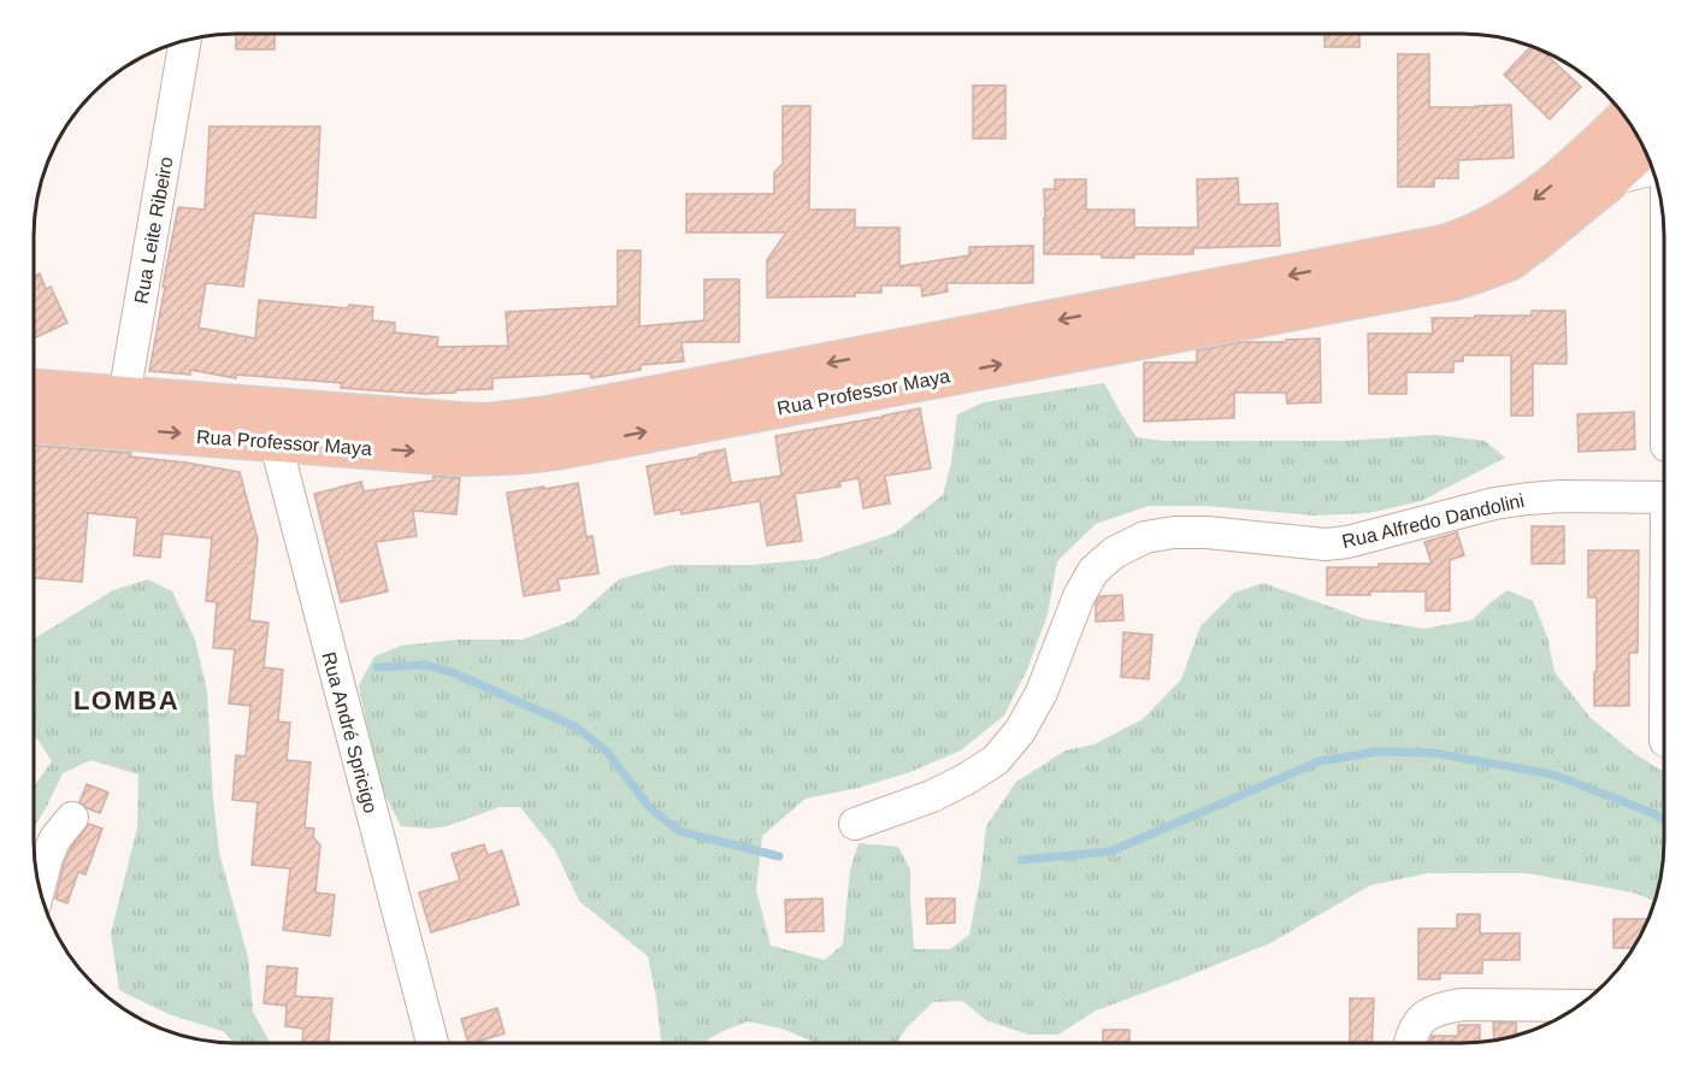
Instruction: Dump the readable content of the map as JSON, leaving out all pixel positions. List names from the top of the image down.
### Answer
{
  "streets": {
    "main road": ["Rua Professor Maya"],
    "street": ["Rua Leite Ribeiro", "Rua Alfredo Dandolini", "Rua André Spricigo"]
  },
  "crossings": [
    ["Rua Leite Ribeiro", "Rua Professor Maya"],
    ["Rua Professor Maya", "Rua André Spricigo"]
  ],
  "districts": ["LOMBA"]
}
